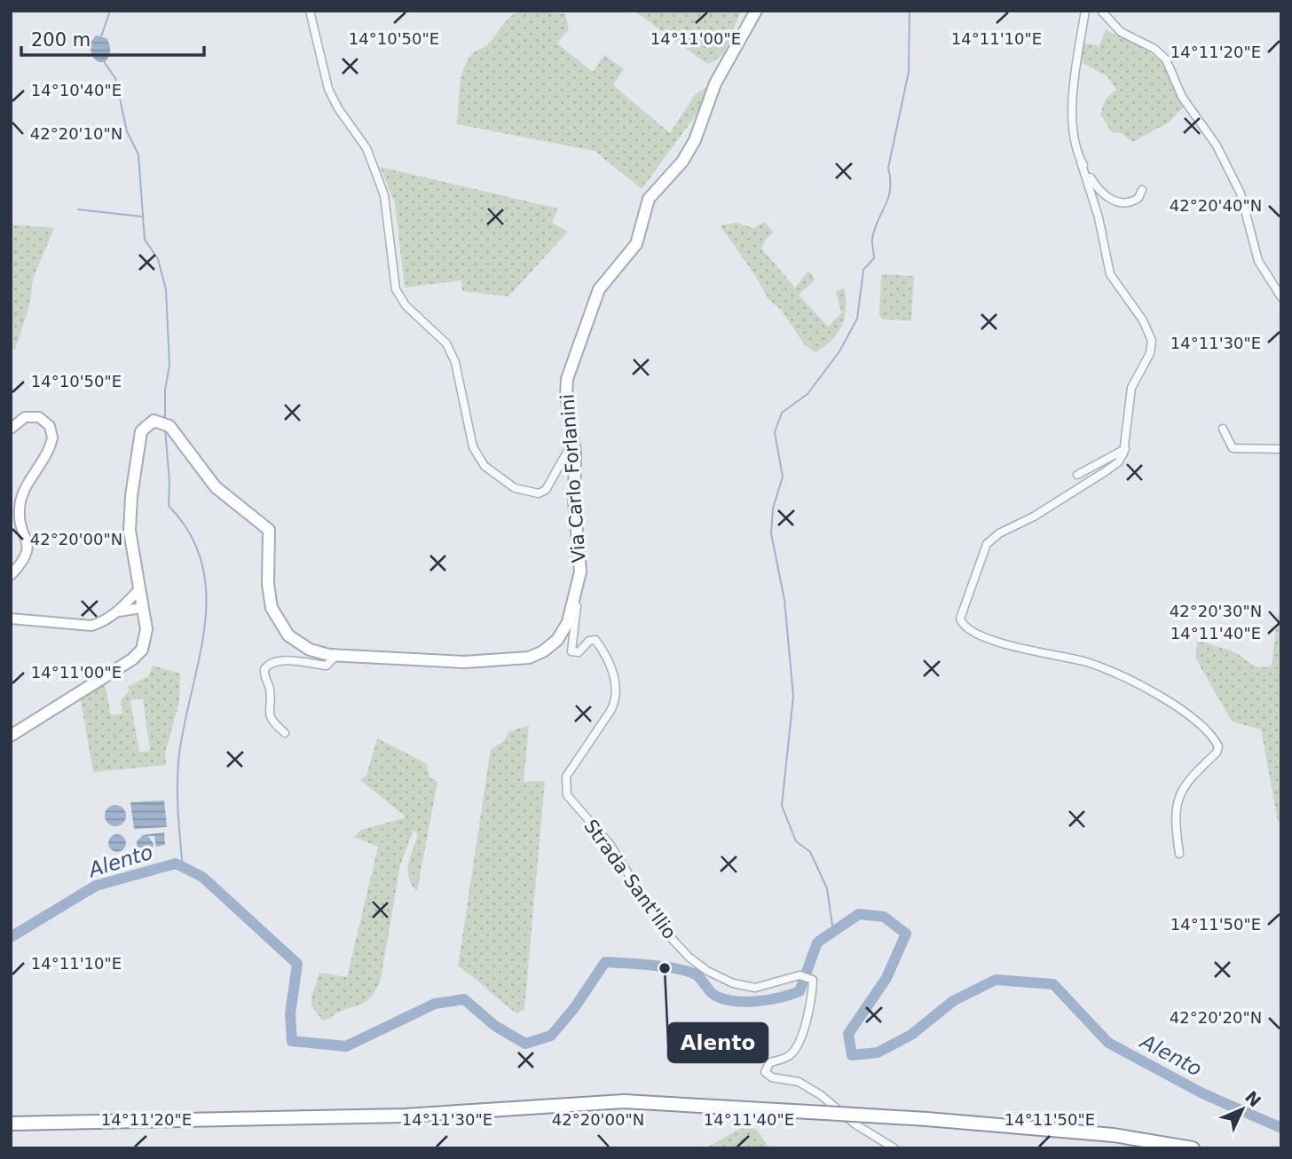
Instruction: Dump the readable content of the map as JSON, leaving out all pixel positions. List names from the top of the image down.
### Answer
{
  "streets": {
    "main road": ["Via Carlo Forlanini"],
    "street": ["Strada Sant'Ilio"]
  },
  "crossings": [
    ["Via Carlo Forlanini", "Strada Sant'Ilio"]
  ],
  "water": ["Alento"],
  "places": ["Alento"],
  "scale_bar": "200 m",
  "north": "top right",
  "coordinates": [
    "14°10'50\"E",
    "14°11'00\"E",
    "14°11'10\"E",
    "14°11'20\"E",
    "14°10'40\"E",
    "42°20'10\"N",
    "42°20'40\"N",
    "14°11'30\"E",
    "42°20'00\"N",
    "42°20'30\"N",
    "14°11'40\"E",
    "14°11'50\"E",
    "42°20'20\"N"
  ]
}
